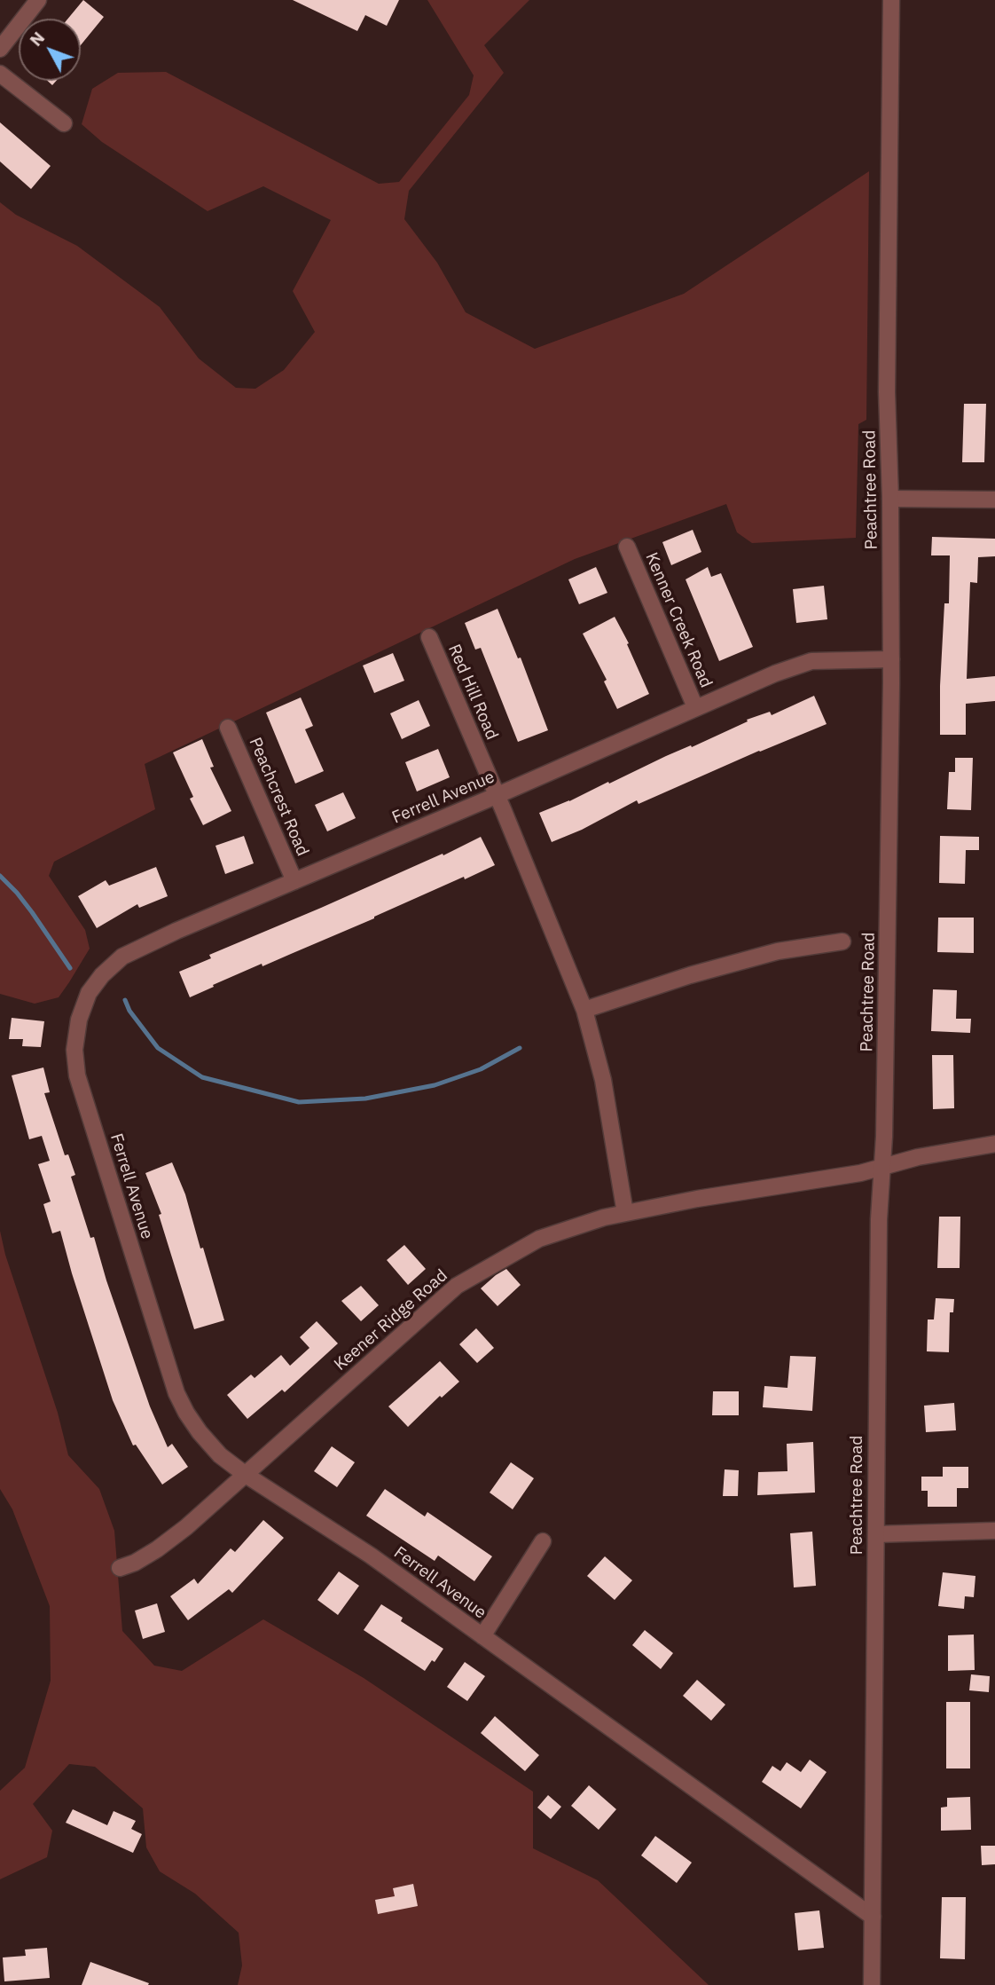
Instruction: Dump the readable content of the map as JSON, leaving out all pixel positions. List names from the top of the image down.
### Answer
{
  "streets": {
    "street": [
      "Peachtree Road",
      "Kenner Creek Road",
      "Red Hill Road",
      "Peachcrest Road",
      "Ferrell Avenue",
      "Keener Ridge Road"
    ]
  },
  "crossings": [
    ["Peachtree Road", "Ferrell Avenue"],
    ["Peachtree Road", "Keener Ridge Road"],
    ["Kenner Creek Road", "Ferrell Avenue"],
    ["Red Hill Road", "Ferrell Avenue"],
    ["Red Hill Road", "Keener Ridge Road"],
    ["Peachcrest Road", "Ferrell Avenue"],
    ["Ferrell Avenue", "Keener Ridge Road"]
  ],
  "north": "top left"
}
